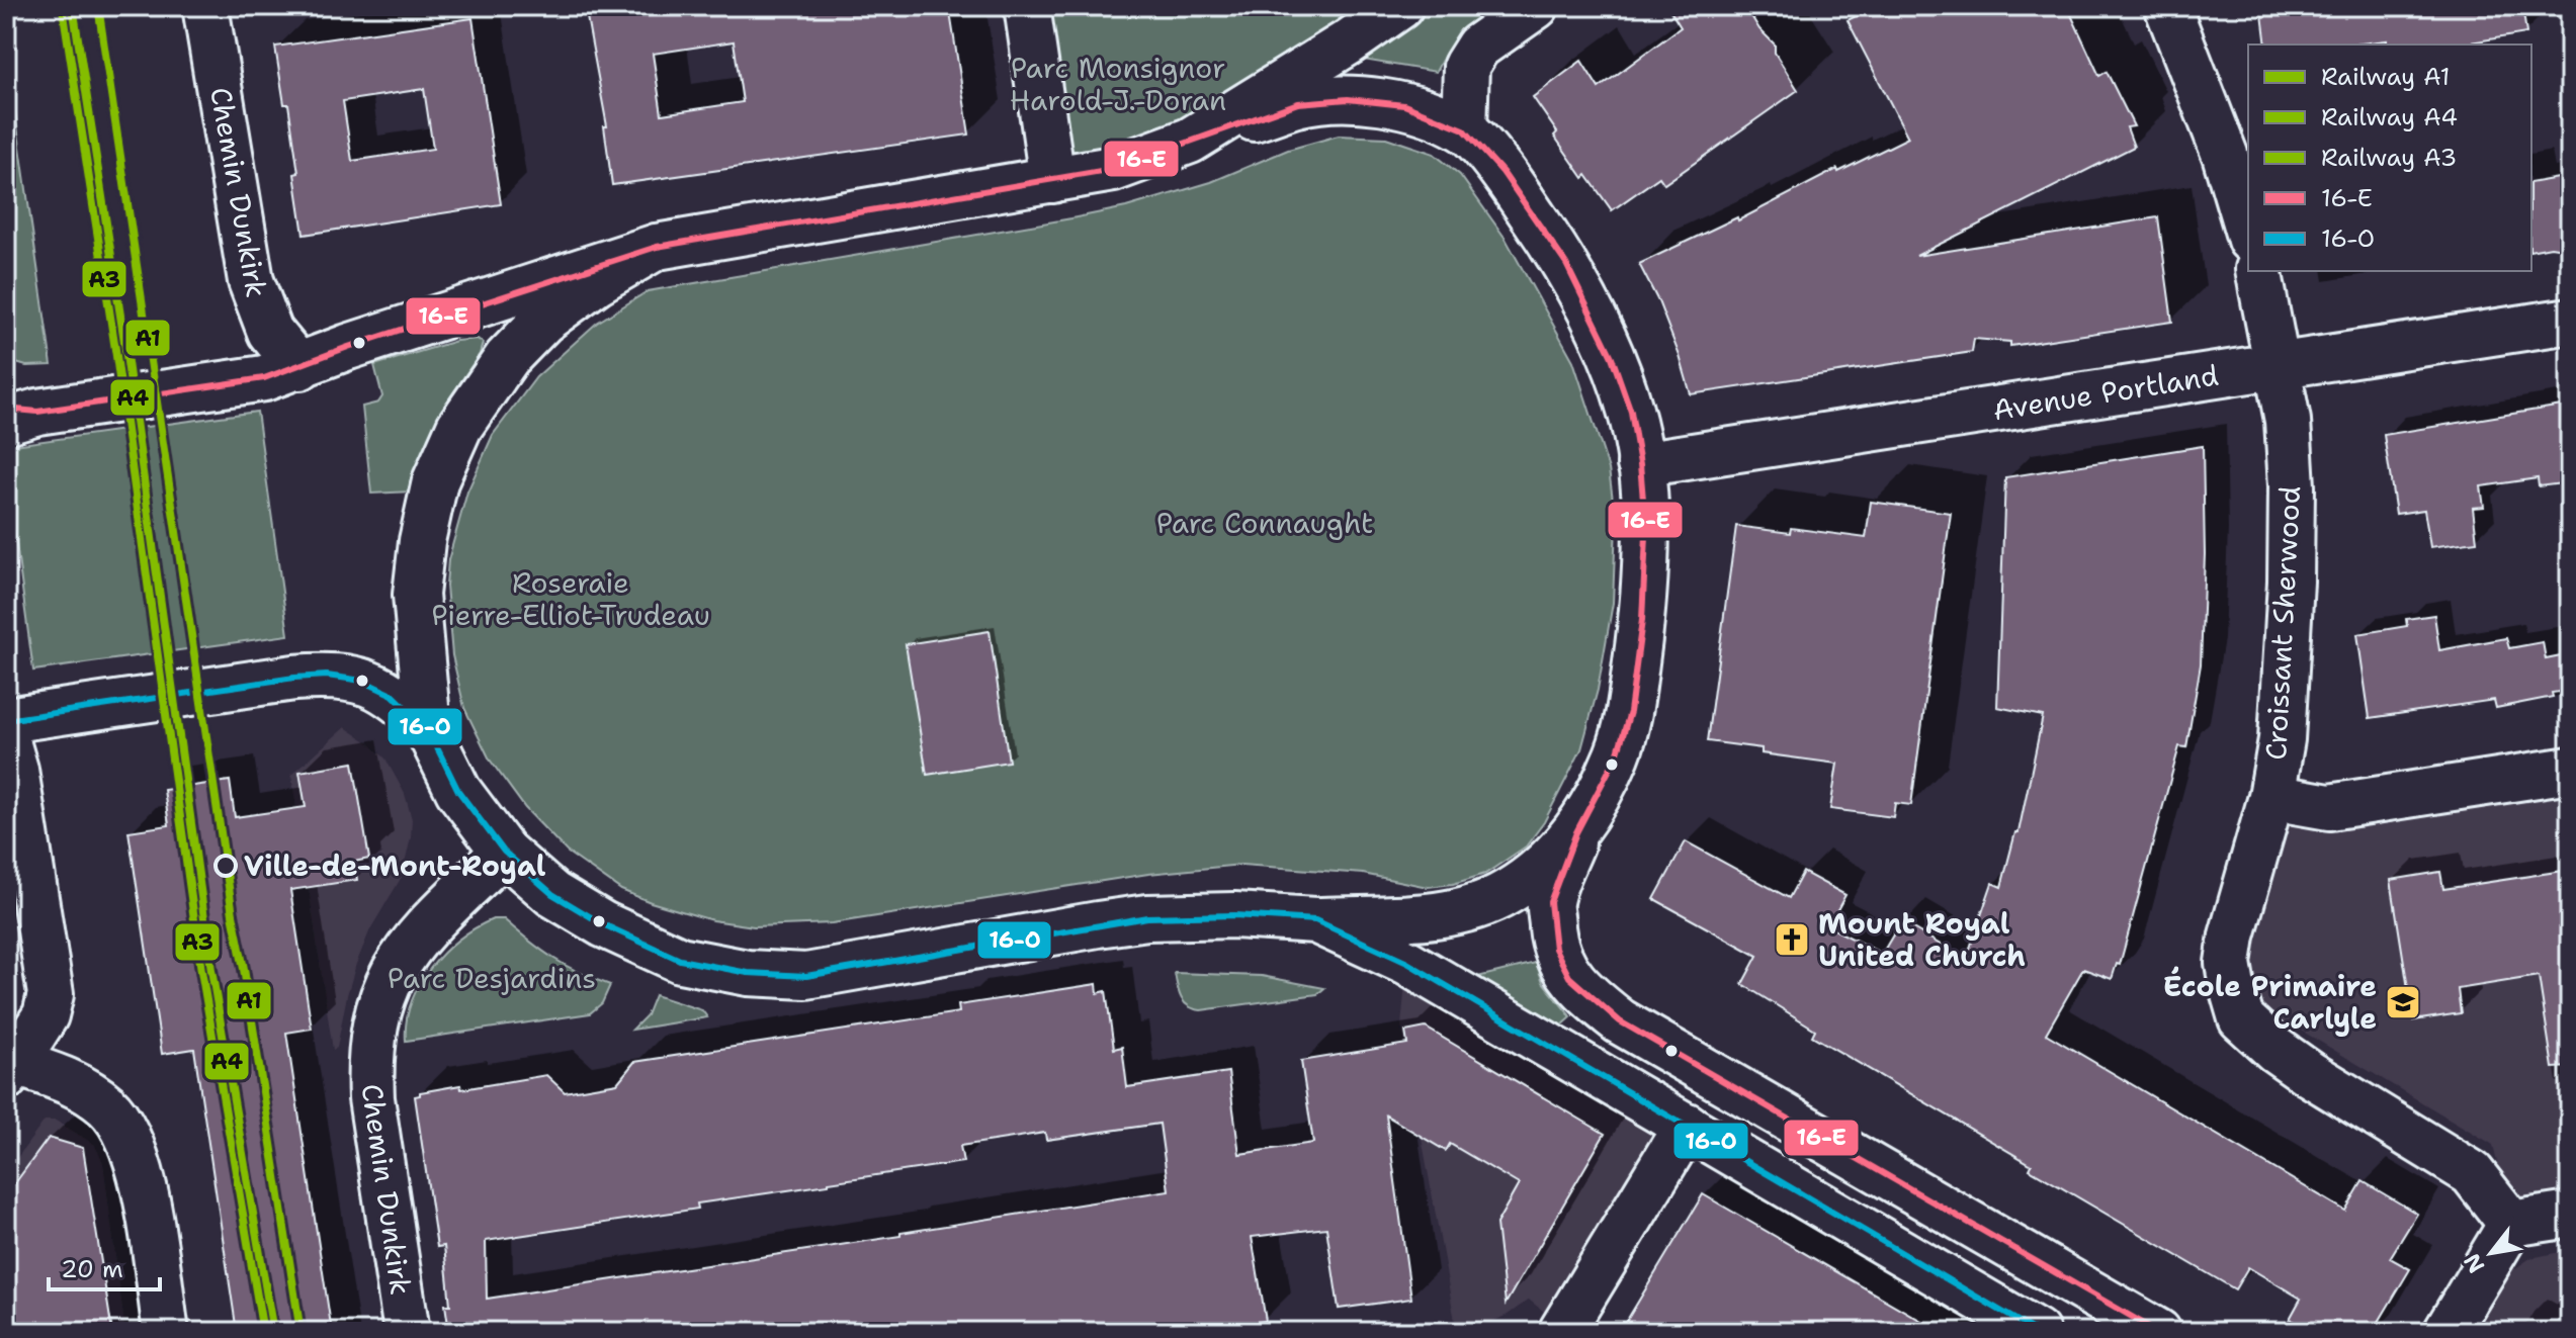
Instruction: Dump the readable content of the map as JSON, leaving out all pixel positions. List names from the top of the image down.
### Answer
{
  "streets": {
    "street": ["Chemin Dunkirk", "Avenue Portland", "Croissant Sherwood"]
  },
  "crossings": [
    ["Avenue Portland", "Croissant Sherwood"]
  ],
  "parks": [
    "Parc Monsignor Harold-J.-Doran",
    "Parc Connaught",
    "Roseraie Pierre-Elliot-Trudeau",
    "Parc Desjardins"
  ],
  "places": {
    "other": ["Ville-de-Mont-Royal"],
    "church": ["Mount Royal United Church"],
    "school or university": ["École Primaire Carlyle"]
  },
  "lines": [
    "rail line A1",
    "rail line A4",
    "rail line A3",
    "transit line 16-E",
    "transit line 16-O"
  ],
  "legend": [
    "Railway A1",
    "Railway A4",
    "Railway A3",
    "16-E",
    "16-O"
  ],
  "scale_bar": "20 m",
  "north": "bottom left"
}
